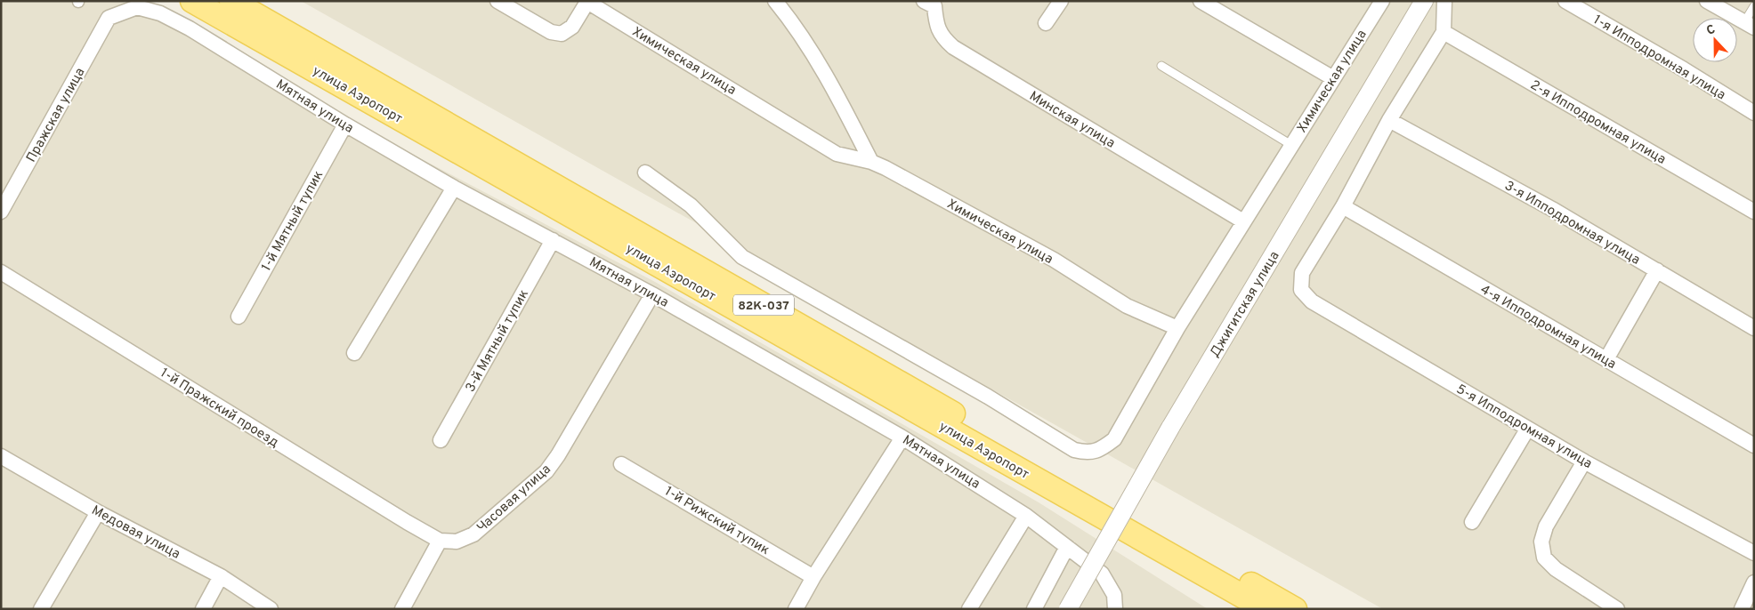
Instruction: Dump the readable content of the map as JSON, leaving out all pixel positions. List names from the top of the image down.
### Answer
{
  "streets": {
    "main road": ["улица Аэропорт", "82К-037"],
    "street": [
      "1-я Ипподромная улица",
      "Химическая улица",
      "Мятная улица",
      "Пражская улица",
      "Минская улица",
      "2-я Ипподромная улица",
      "1-й Мятный тупик",
      "3-я Ипподромная улица",
      "Джигитская улица",
      "4-я Ипподромная улица",
      "3-й Мятный тупик",
      "1-й Пражский проезд",
      "5-я Ипподромная улица",
      "Часовая улица",
      "1-й Рижский тупик",
      "Медовая улица"
    ]
  },
  "crossings": [
    ["Химическая улица", "Минская улица"],
    ["Мятная улица", "Пражская улица"],
    ["Мятная улица", "1-й Мятный тупик"],
    ["Мятная улица", "3-й Мятный тупик"],
    ["Мятная улица", "Часовая улица"],
    ["4-я Ипподромная улица", "5-я Ипподромная улица"],
    ["1-й Пражский проезд", "Часовая улица"]
  ],
  "north": "top"
}
